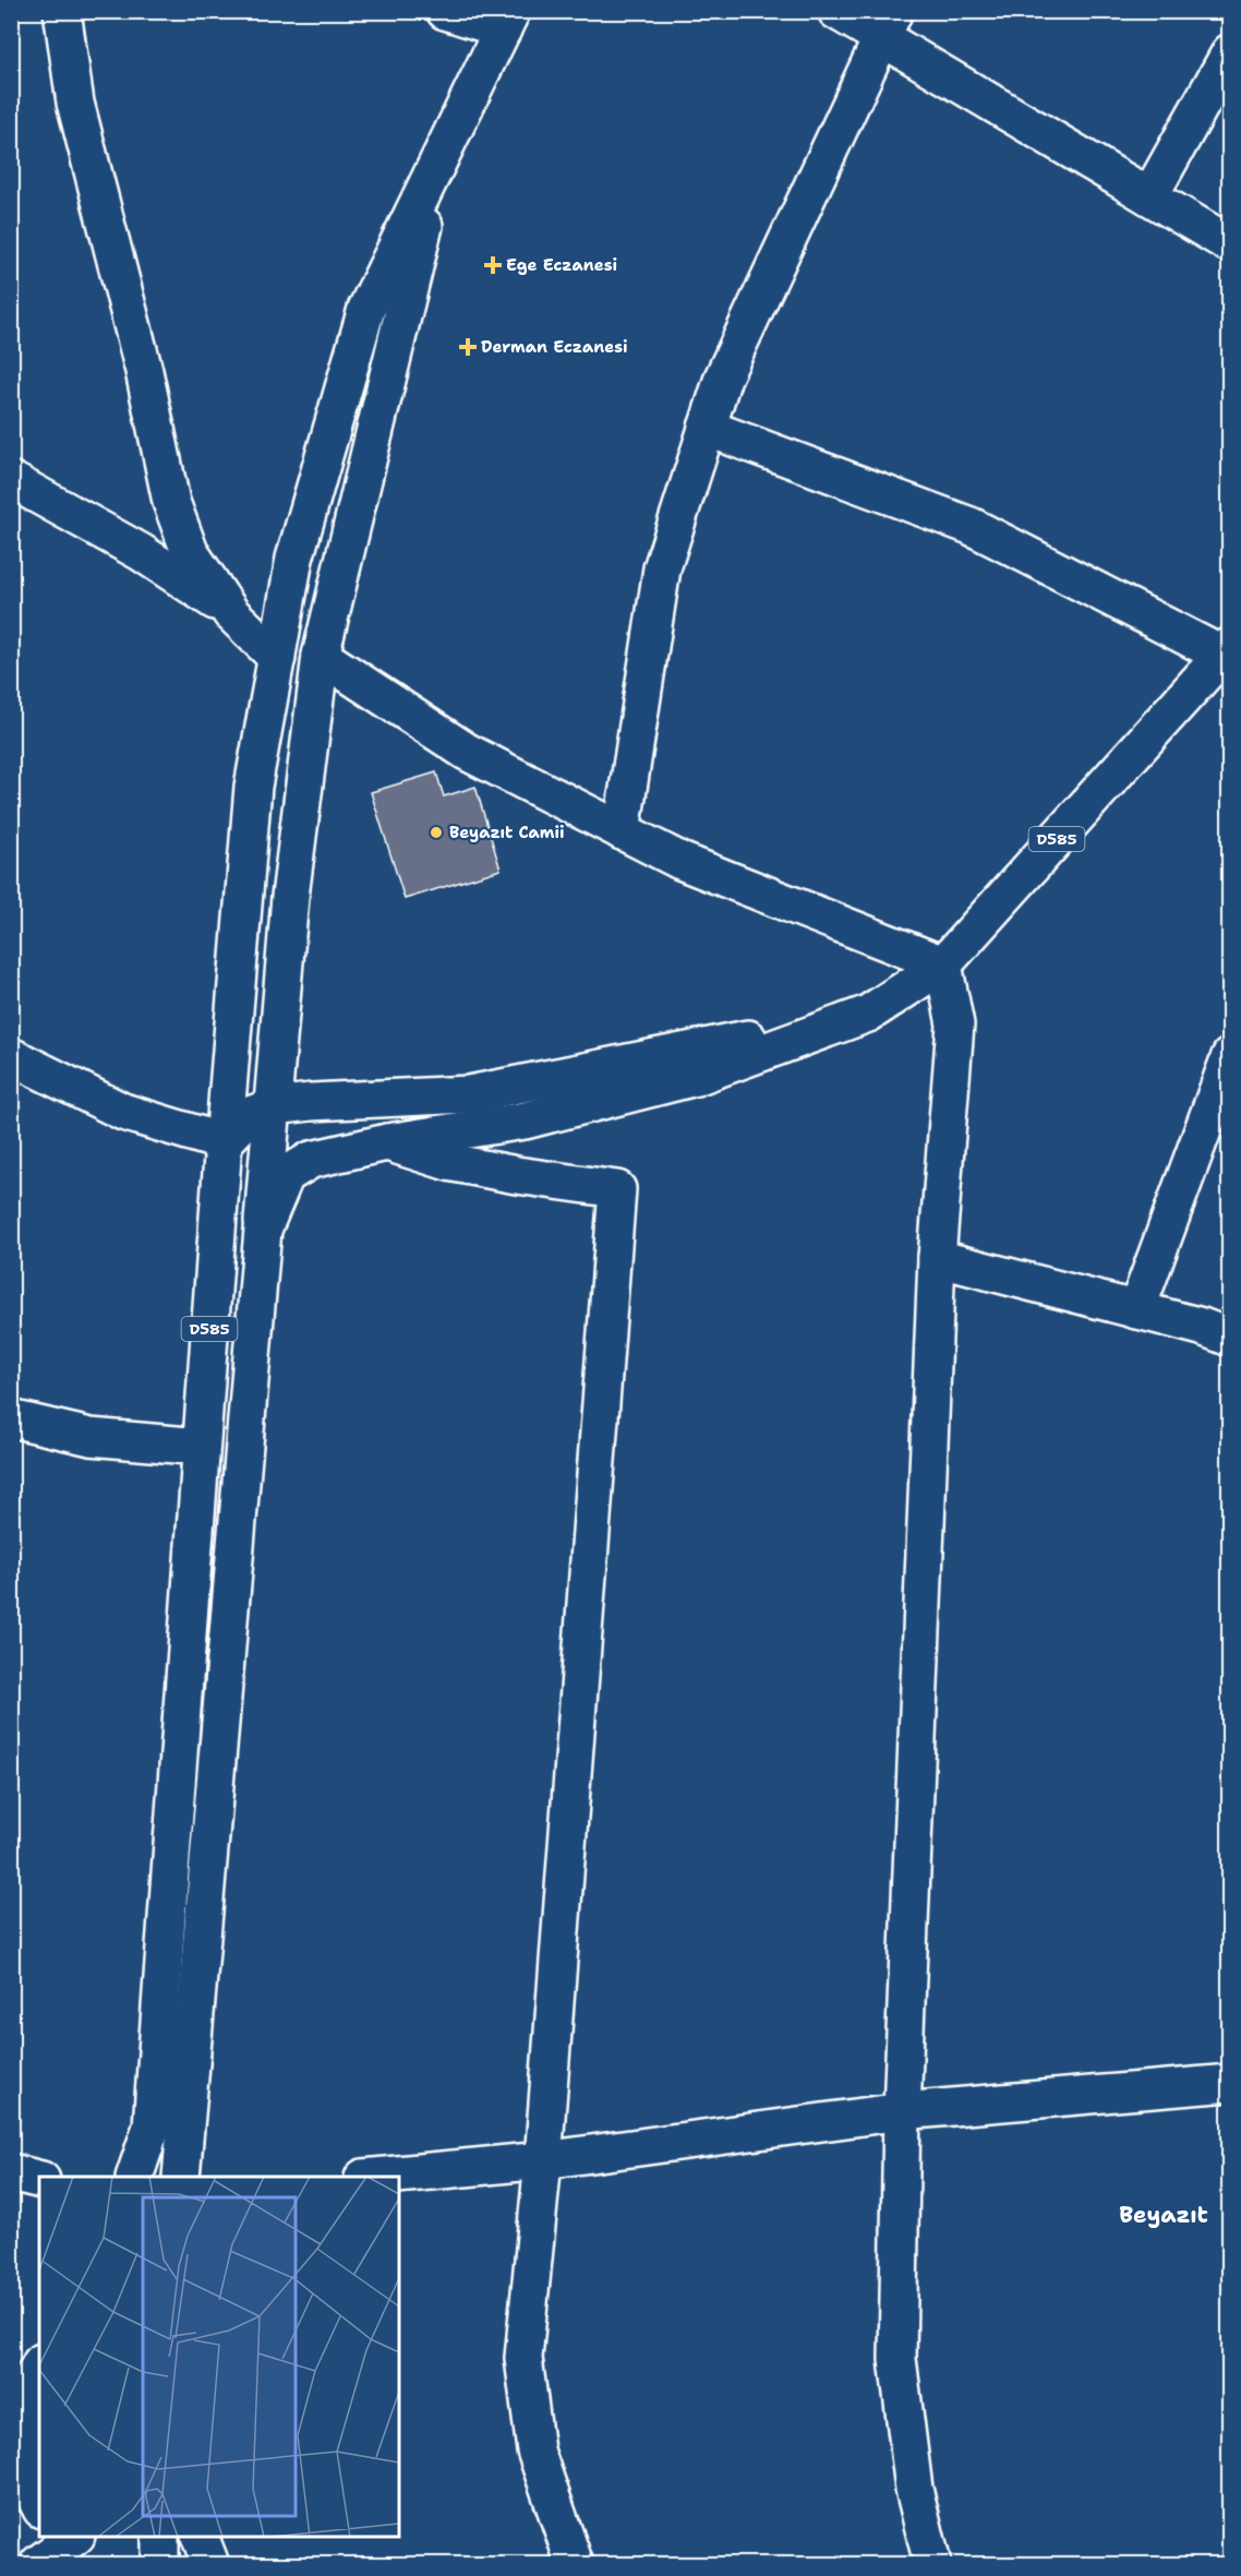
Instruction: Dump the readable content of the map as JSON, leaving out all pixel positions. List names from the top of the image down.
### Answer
{
  "streets": {
    "street": ["D585"]
  },
  "districts": ["Beyazıt"],
  "places": {
    "health": ["Ege Eczanesi", "Derman Eczanesi"],
    "other": ["Beyazıt Camii"]
  }
}
